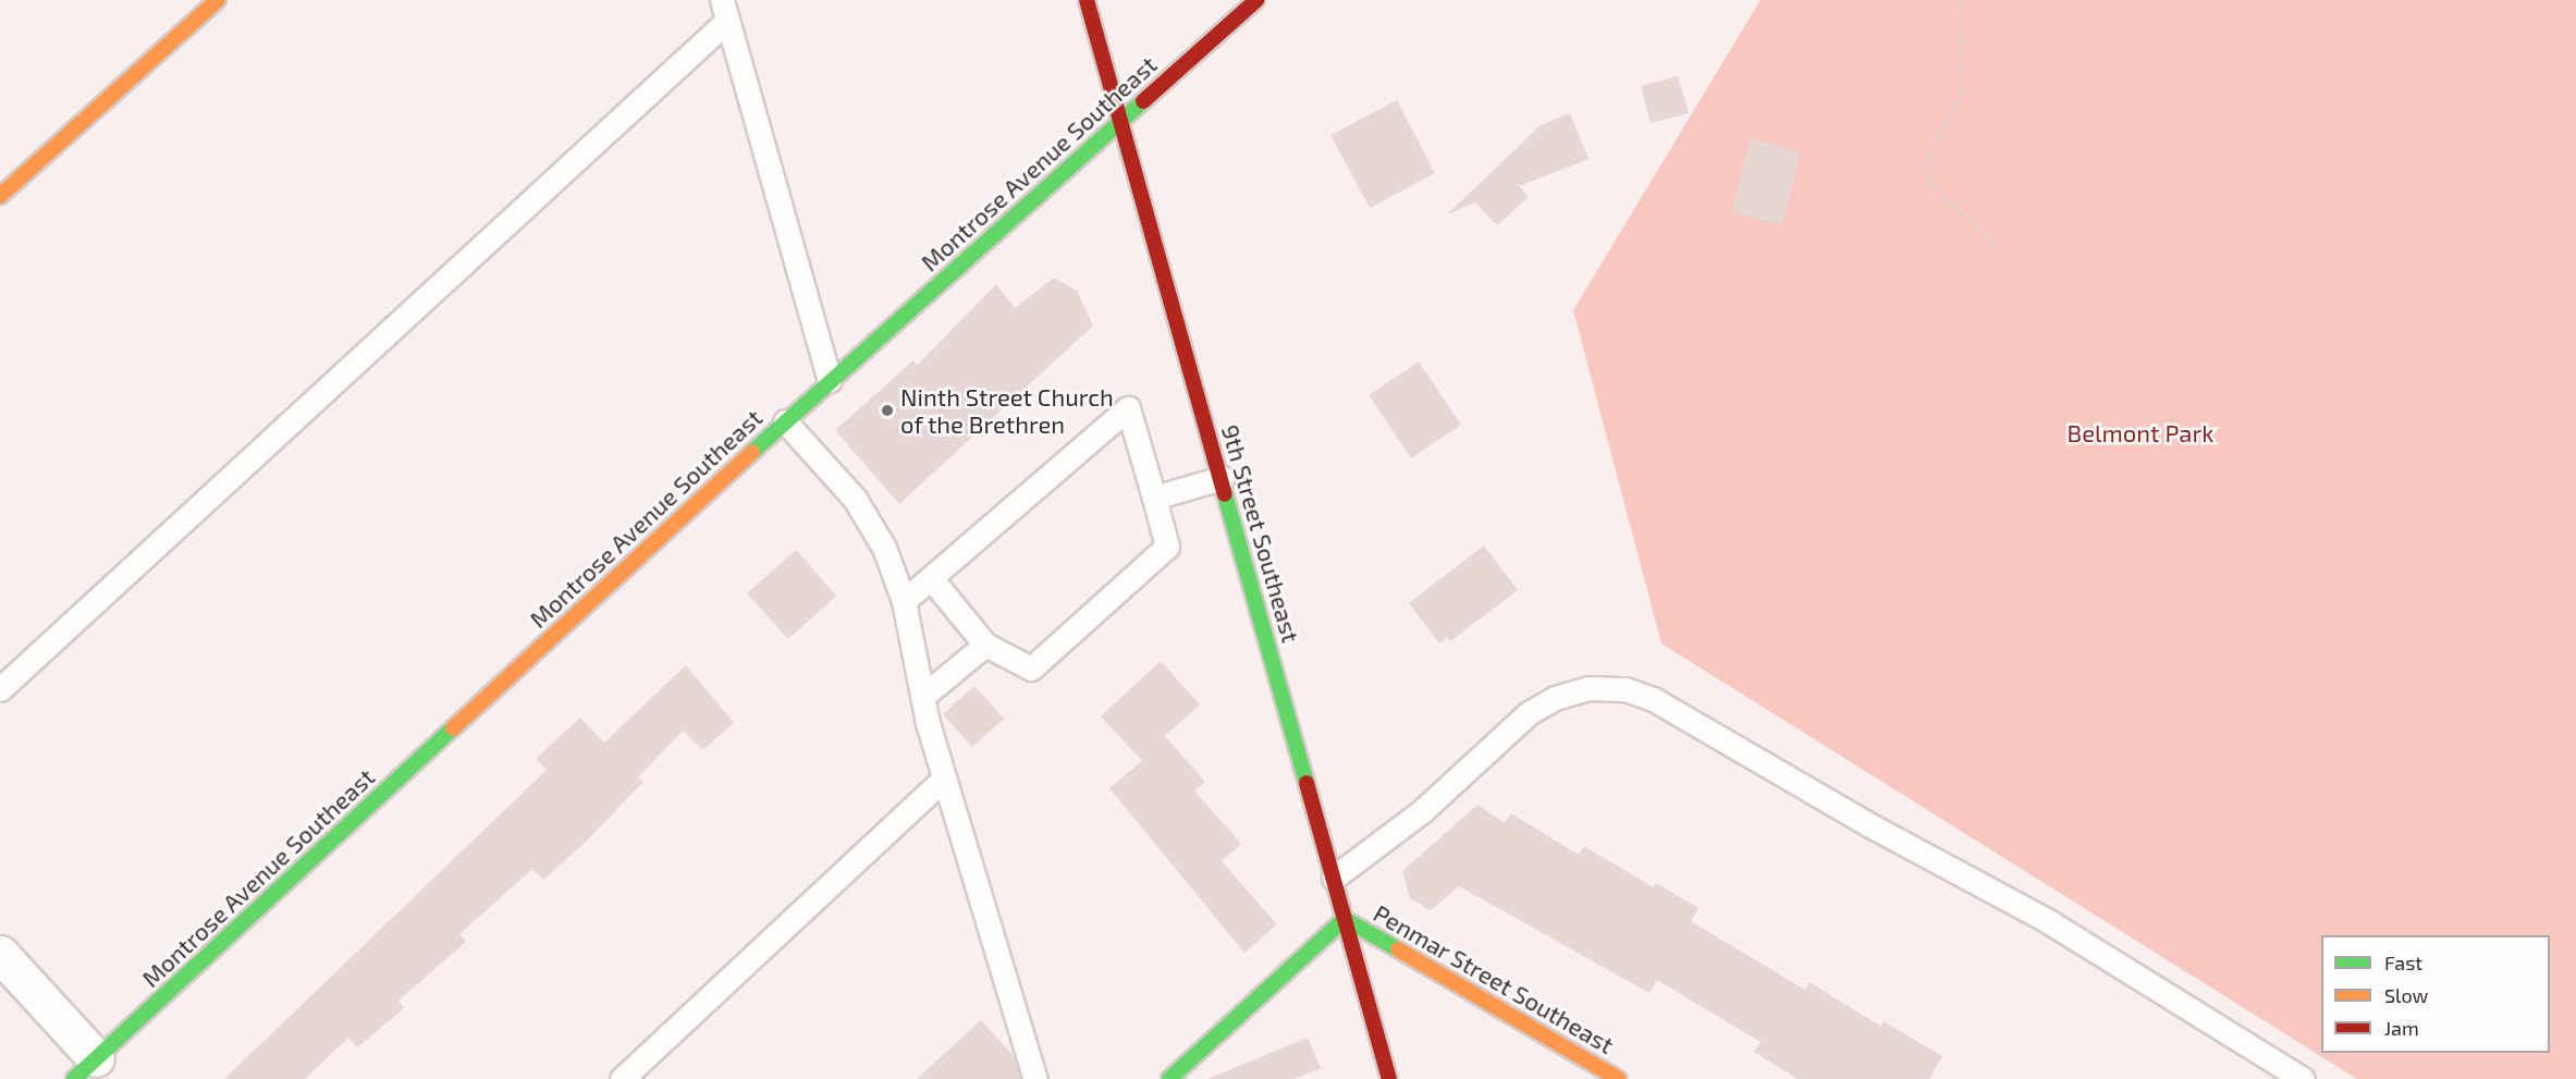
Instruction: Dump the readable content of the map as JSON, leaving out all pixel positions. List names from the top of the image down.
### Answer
{
  "streets": {
    "street": ["Montrose Avenue Southeast", "9th Street Southeast", "Penmar Street Southeast"]
  },
  "crossings": [
    ["Montrose Avenue Southeast", "9th Street Southeast"],
    ["9th Street Southeast", "Penmar Street Southeast"]
  ],
  "parks": ["Belmont Park"],
  "places": ["Ninth Street Church of the Brethren"],
  "legend": ["Fast", "Slow", "Jam"]
}
